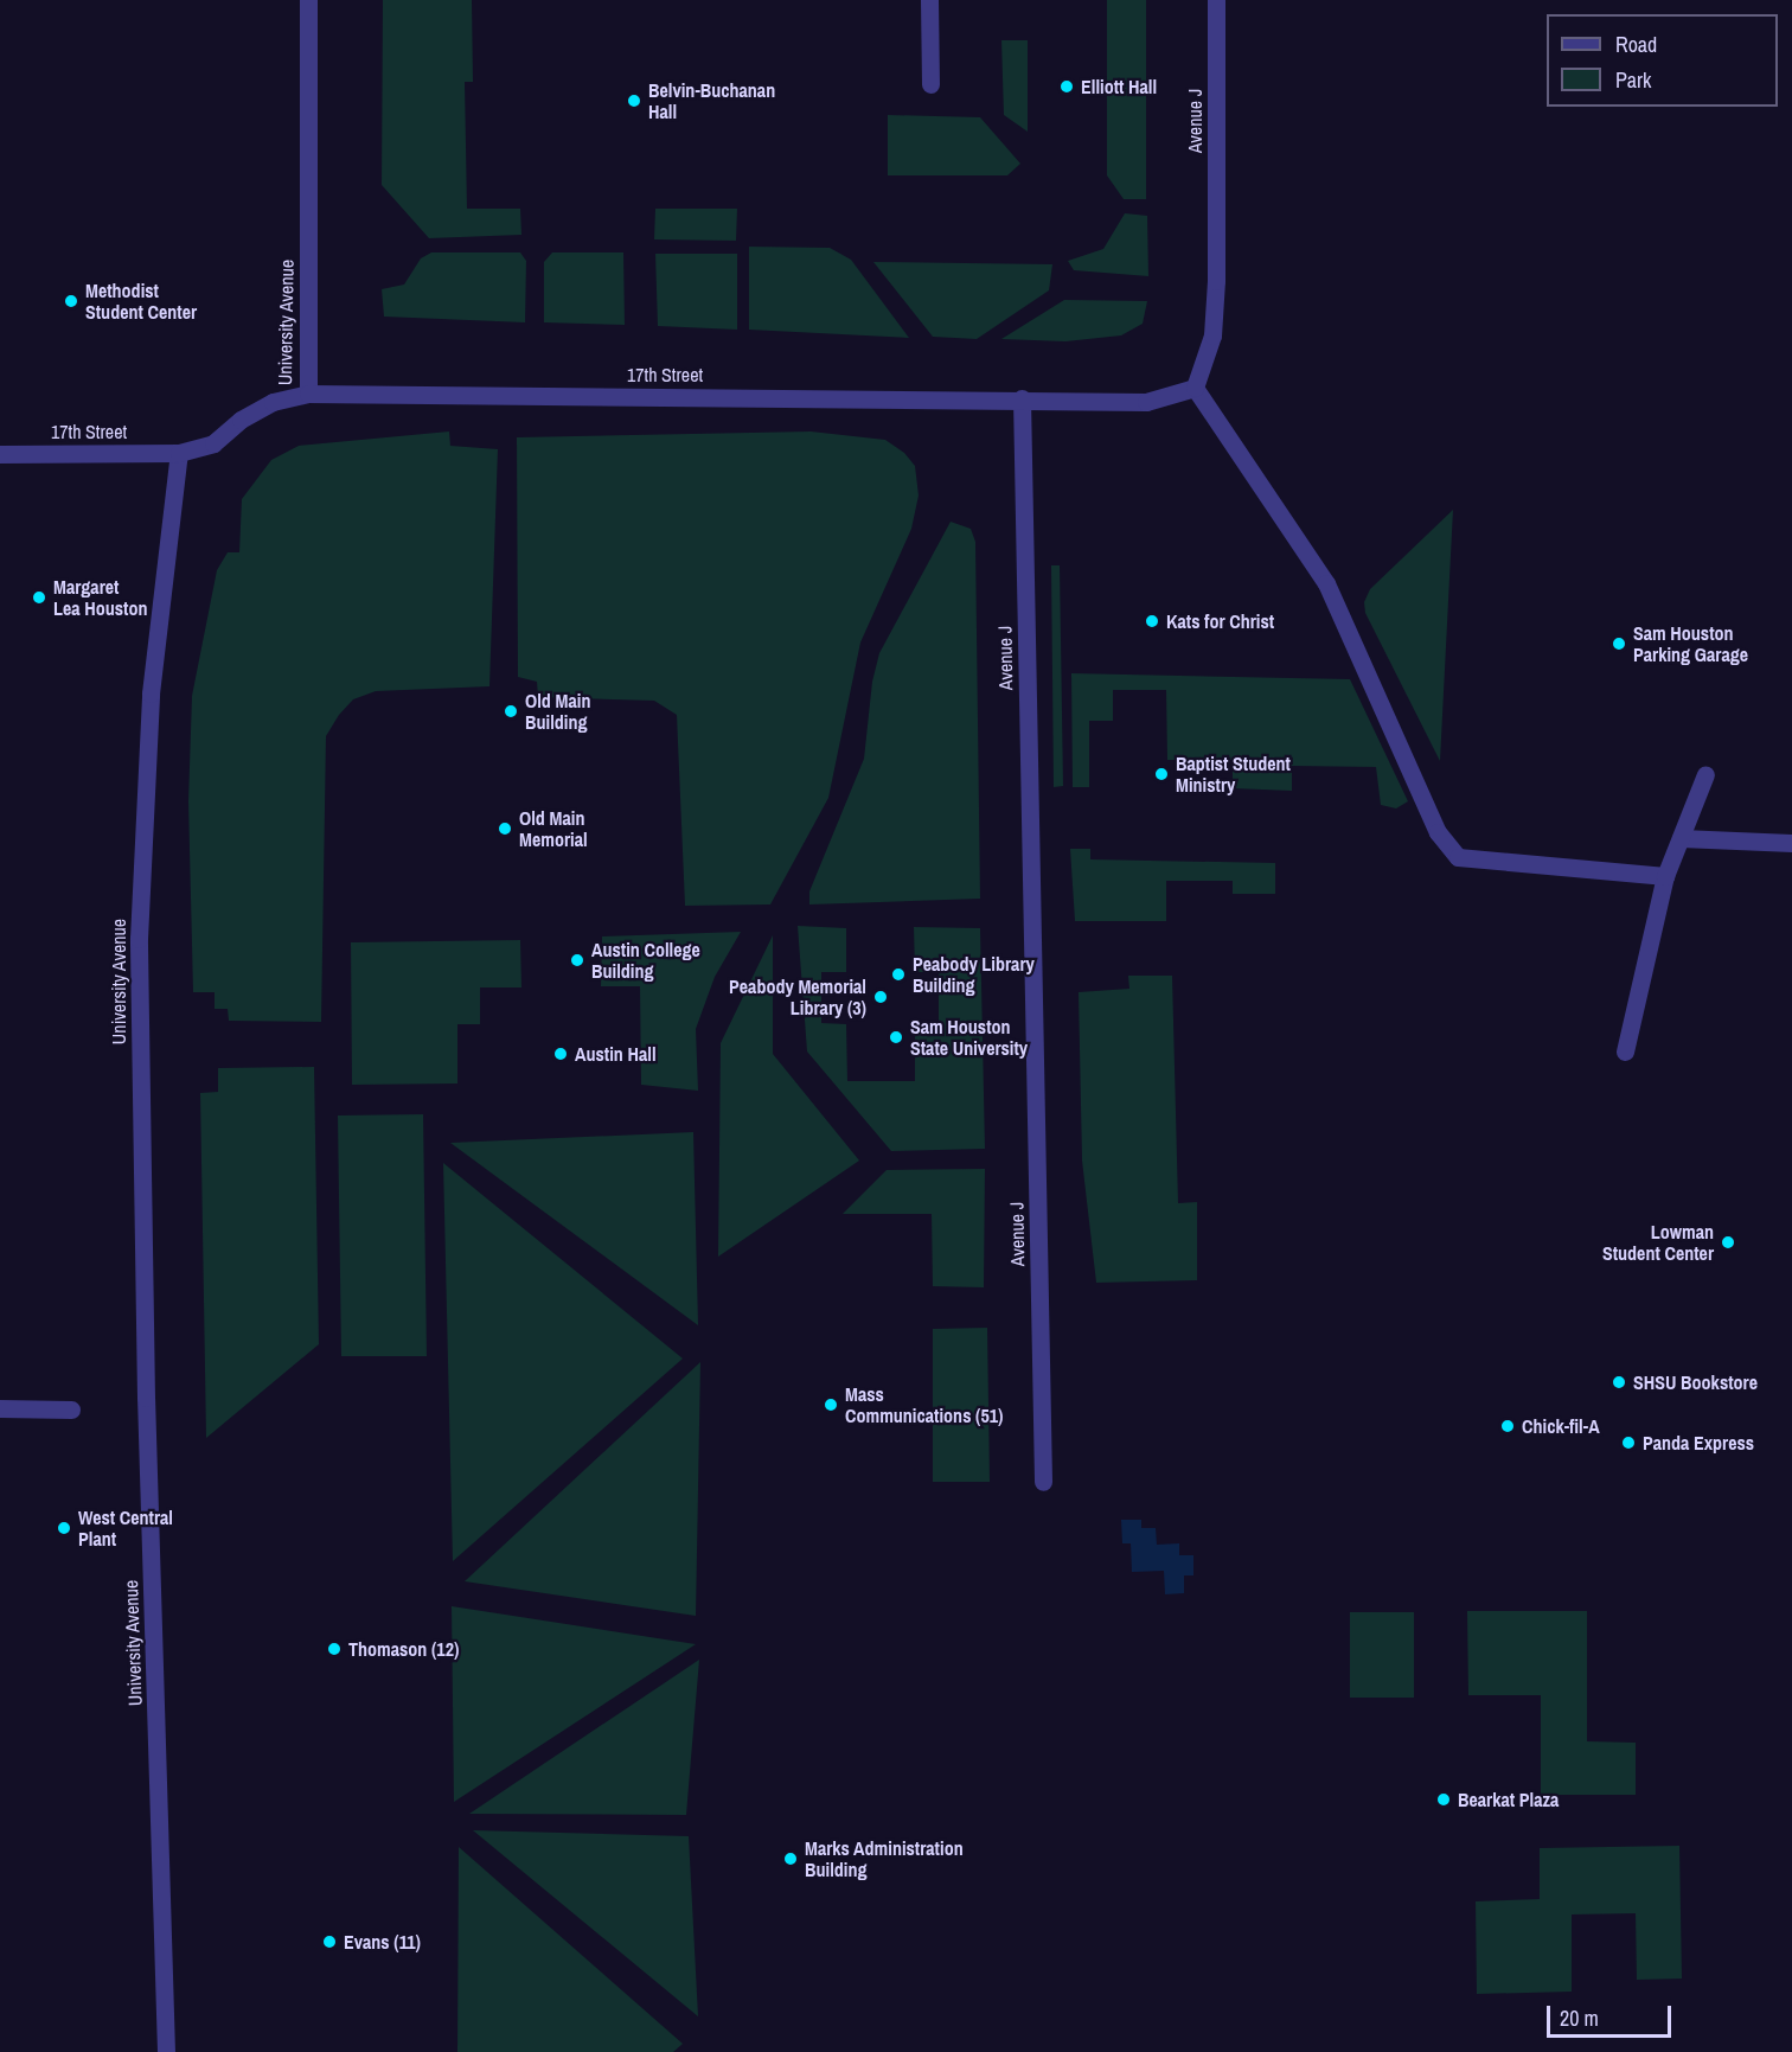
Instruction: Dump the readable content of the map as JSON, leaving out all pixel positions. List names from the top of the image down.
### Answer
{
  "streets": {
    "street": ["Avenue J", "University Avenue", "17th Street"]
  },
  "crossings": [
    ["Avenue J", "17th Street"],
    ["University Avenue", "17th Street"]
  ],
  "places": [
    "Elliott Hall",
    "Belvin-Buchanan Hall",
    "Methodist Student Center",
    "Margaret Lea Houston",
    "Kats for Christ",
    "Sam Houston Parking Garage",
    "Old Main Building",
    "Baptist Student Ministry",
    "Old Main Memorial",
    "Austin College Building",
    "Peabody Library Building",
    "Peabody Memorial Library (3)",
    "Sam Houston State University",
    "Austin Hall",
    "Lowman Student Center",
    "SHSU Bookstore",
    "Mass Communications (51)",
    "Chick-fil-A",
    "Panda Express",
    "West Central Plant",
    "Thomason (12)",
    "Bearkat Plaza",
    "Marks Administration Building",
    "Evans (11)"
  ],
  "legend": ["Road", "Park"],
  "scale_bar": "20 m"
}
